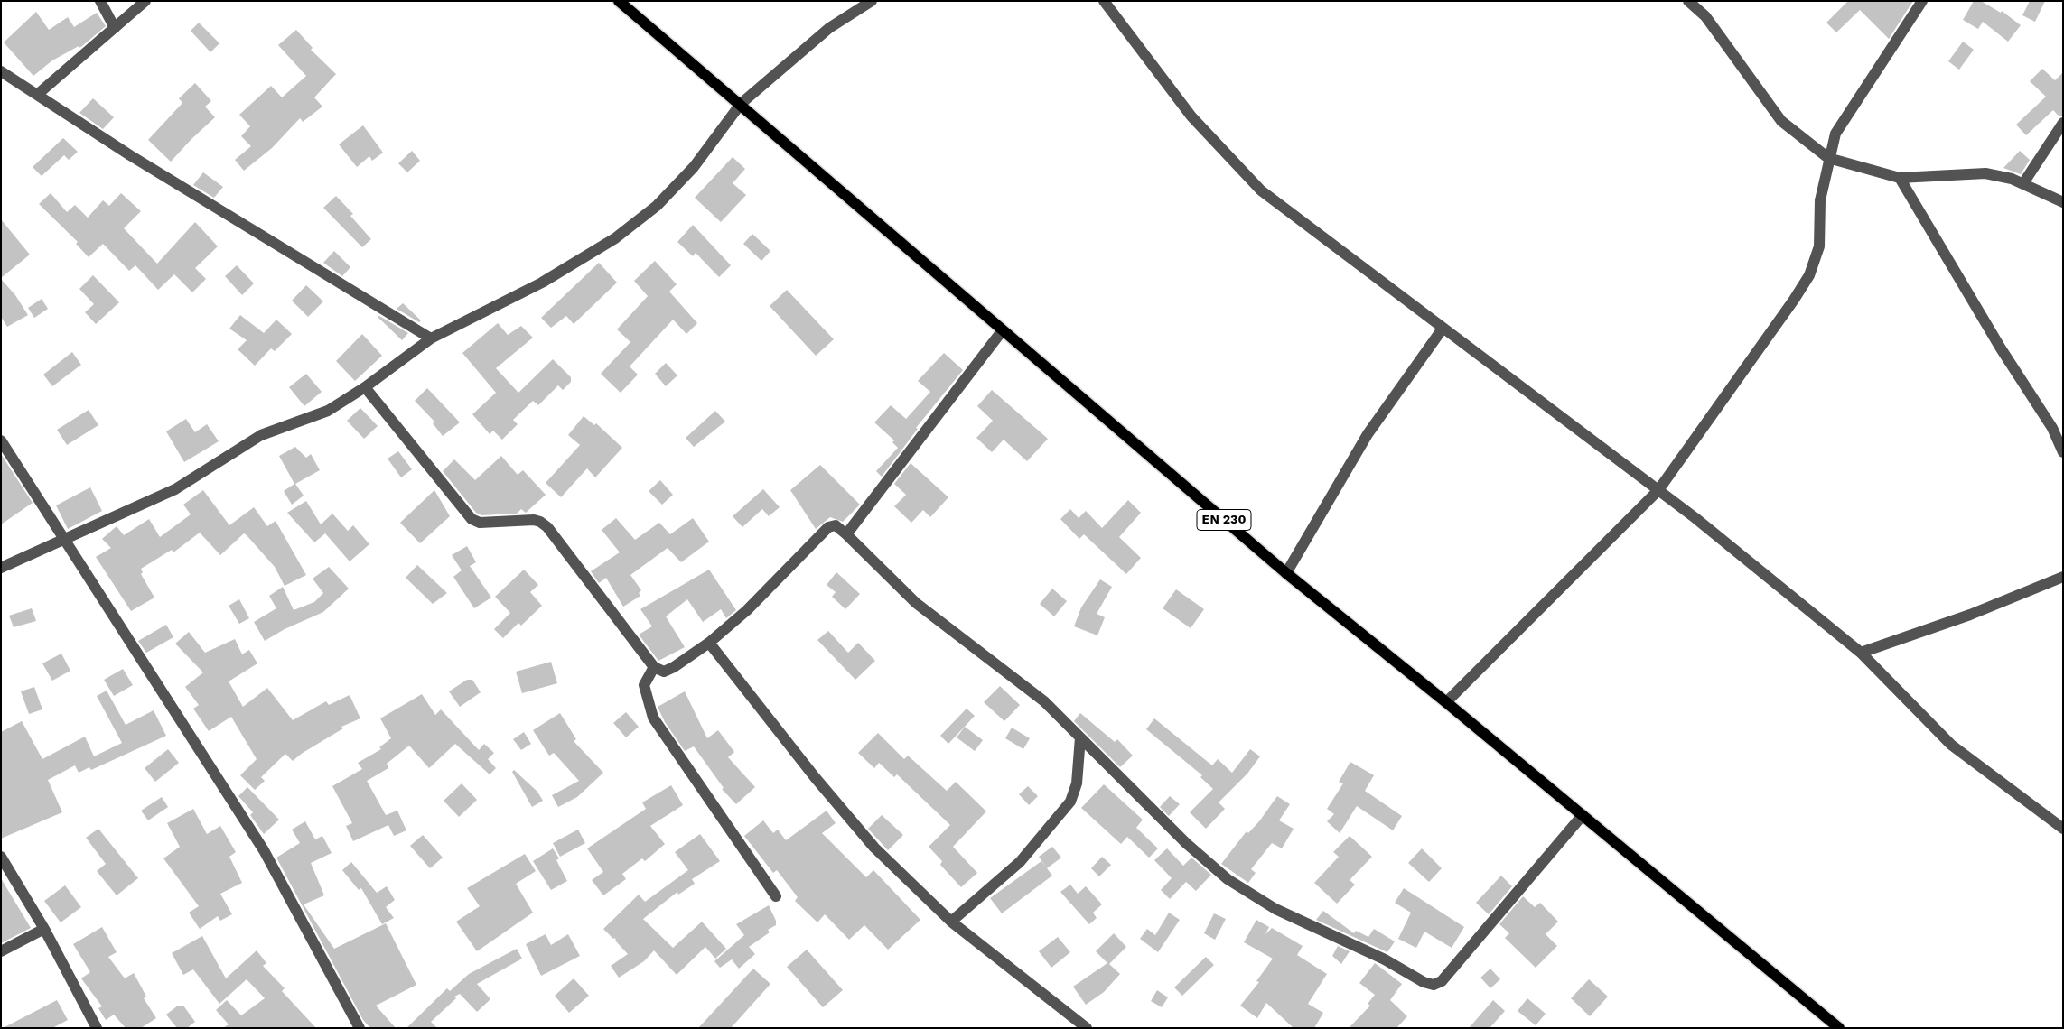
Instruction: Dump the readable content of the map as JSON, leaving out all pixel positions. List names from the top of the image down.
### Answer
{
  "streets": {
    "main road": ["EN 230"]
  }
}
